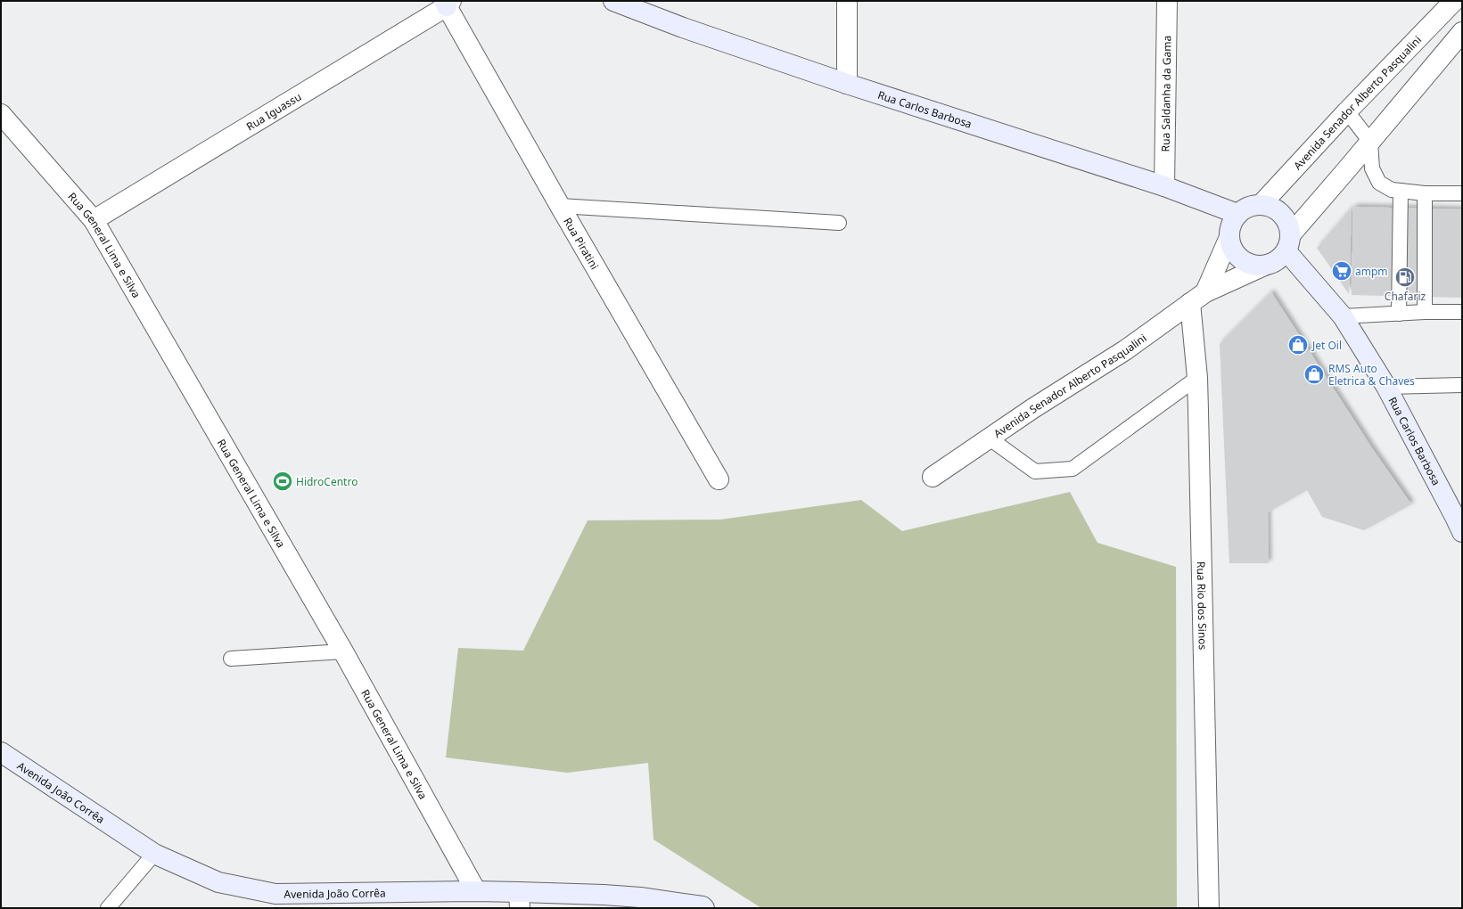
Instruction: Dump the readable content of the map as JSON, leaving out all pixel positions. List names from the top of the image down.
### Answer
{
  "streets": {
    "street": [
      "Rua Saldanha da Gama",
      "Avenida Senador Alberto Pasqualini",
      "Rua Carlos Barbosa",
      "Rua Iguassu",
      "Rua Piratini",
      "Rua General Lima e Silva",
      "Rua Rio dos Sinos",
      "Avenida João Corrêa"
    ]
  },
  "crossings": [
    ["Rua Saldanha da Gama", "Rua Carlos Barbosa"],
    ["Avenida Senador Alberto Pasqualini", "Rua Carlos Barbosa"],
    ["Avenida Senador Alberto Pasqualini", "Rua Rio dos Sinos"],
    ["Rua Iguassu", "Rua Piratini"],
    ["Rua Iguassu", "Rua General Lima e Silva"],
    ["Rua General Lima e Silva", "Avenida João Corrêa"]
  ],
  "places": {
    "supermarket": ["ampm"],
    "fuel station": ["Chafariz"],
    "shop": ["Jet Oil", "RMS Auto Eletrica & Chaves"],
    "sports": ["HidroCentro"]
  }
}
